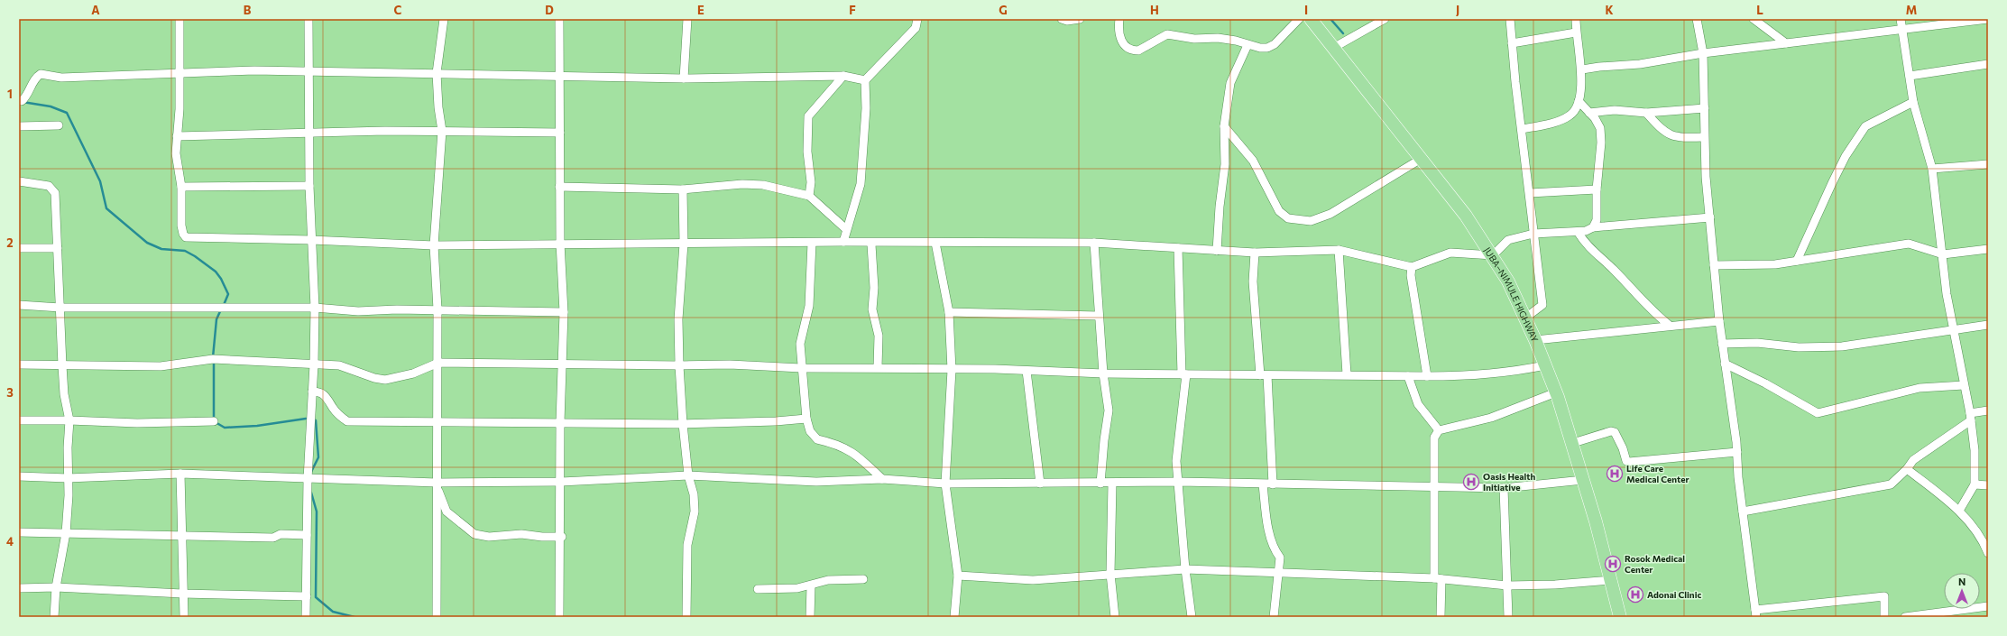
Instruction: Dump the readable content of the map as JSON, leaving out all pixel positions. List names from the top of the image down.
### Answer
{
  "streets": {
    "main road": ["JUBA–NIMULE HIGHWAY"]
  },
  "places": {
    "hospital": [
      "Life Care Medical Center",
      "Oasis Health Initiative",
      "Rosok Medical Center",
      "Adonai Clinic"
    ]
  },
  "north": "top",
  "grid": {
    "columns": [
      "A",
      "B",
      "C",
      "D",
      "E",
      "F",
      "G",
      "H",
      "I",
      "J",
      "K",
      "L",
      "M"
    ],
    "rows": [
      "1",
      "2",
      "3",
      "4"
    ]
  }
}
